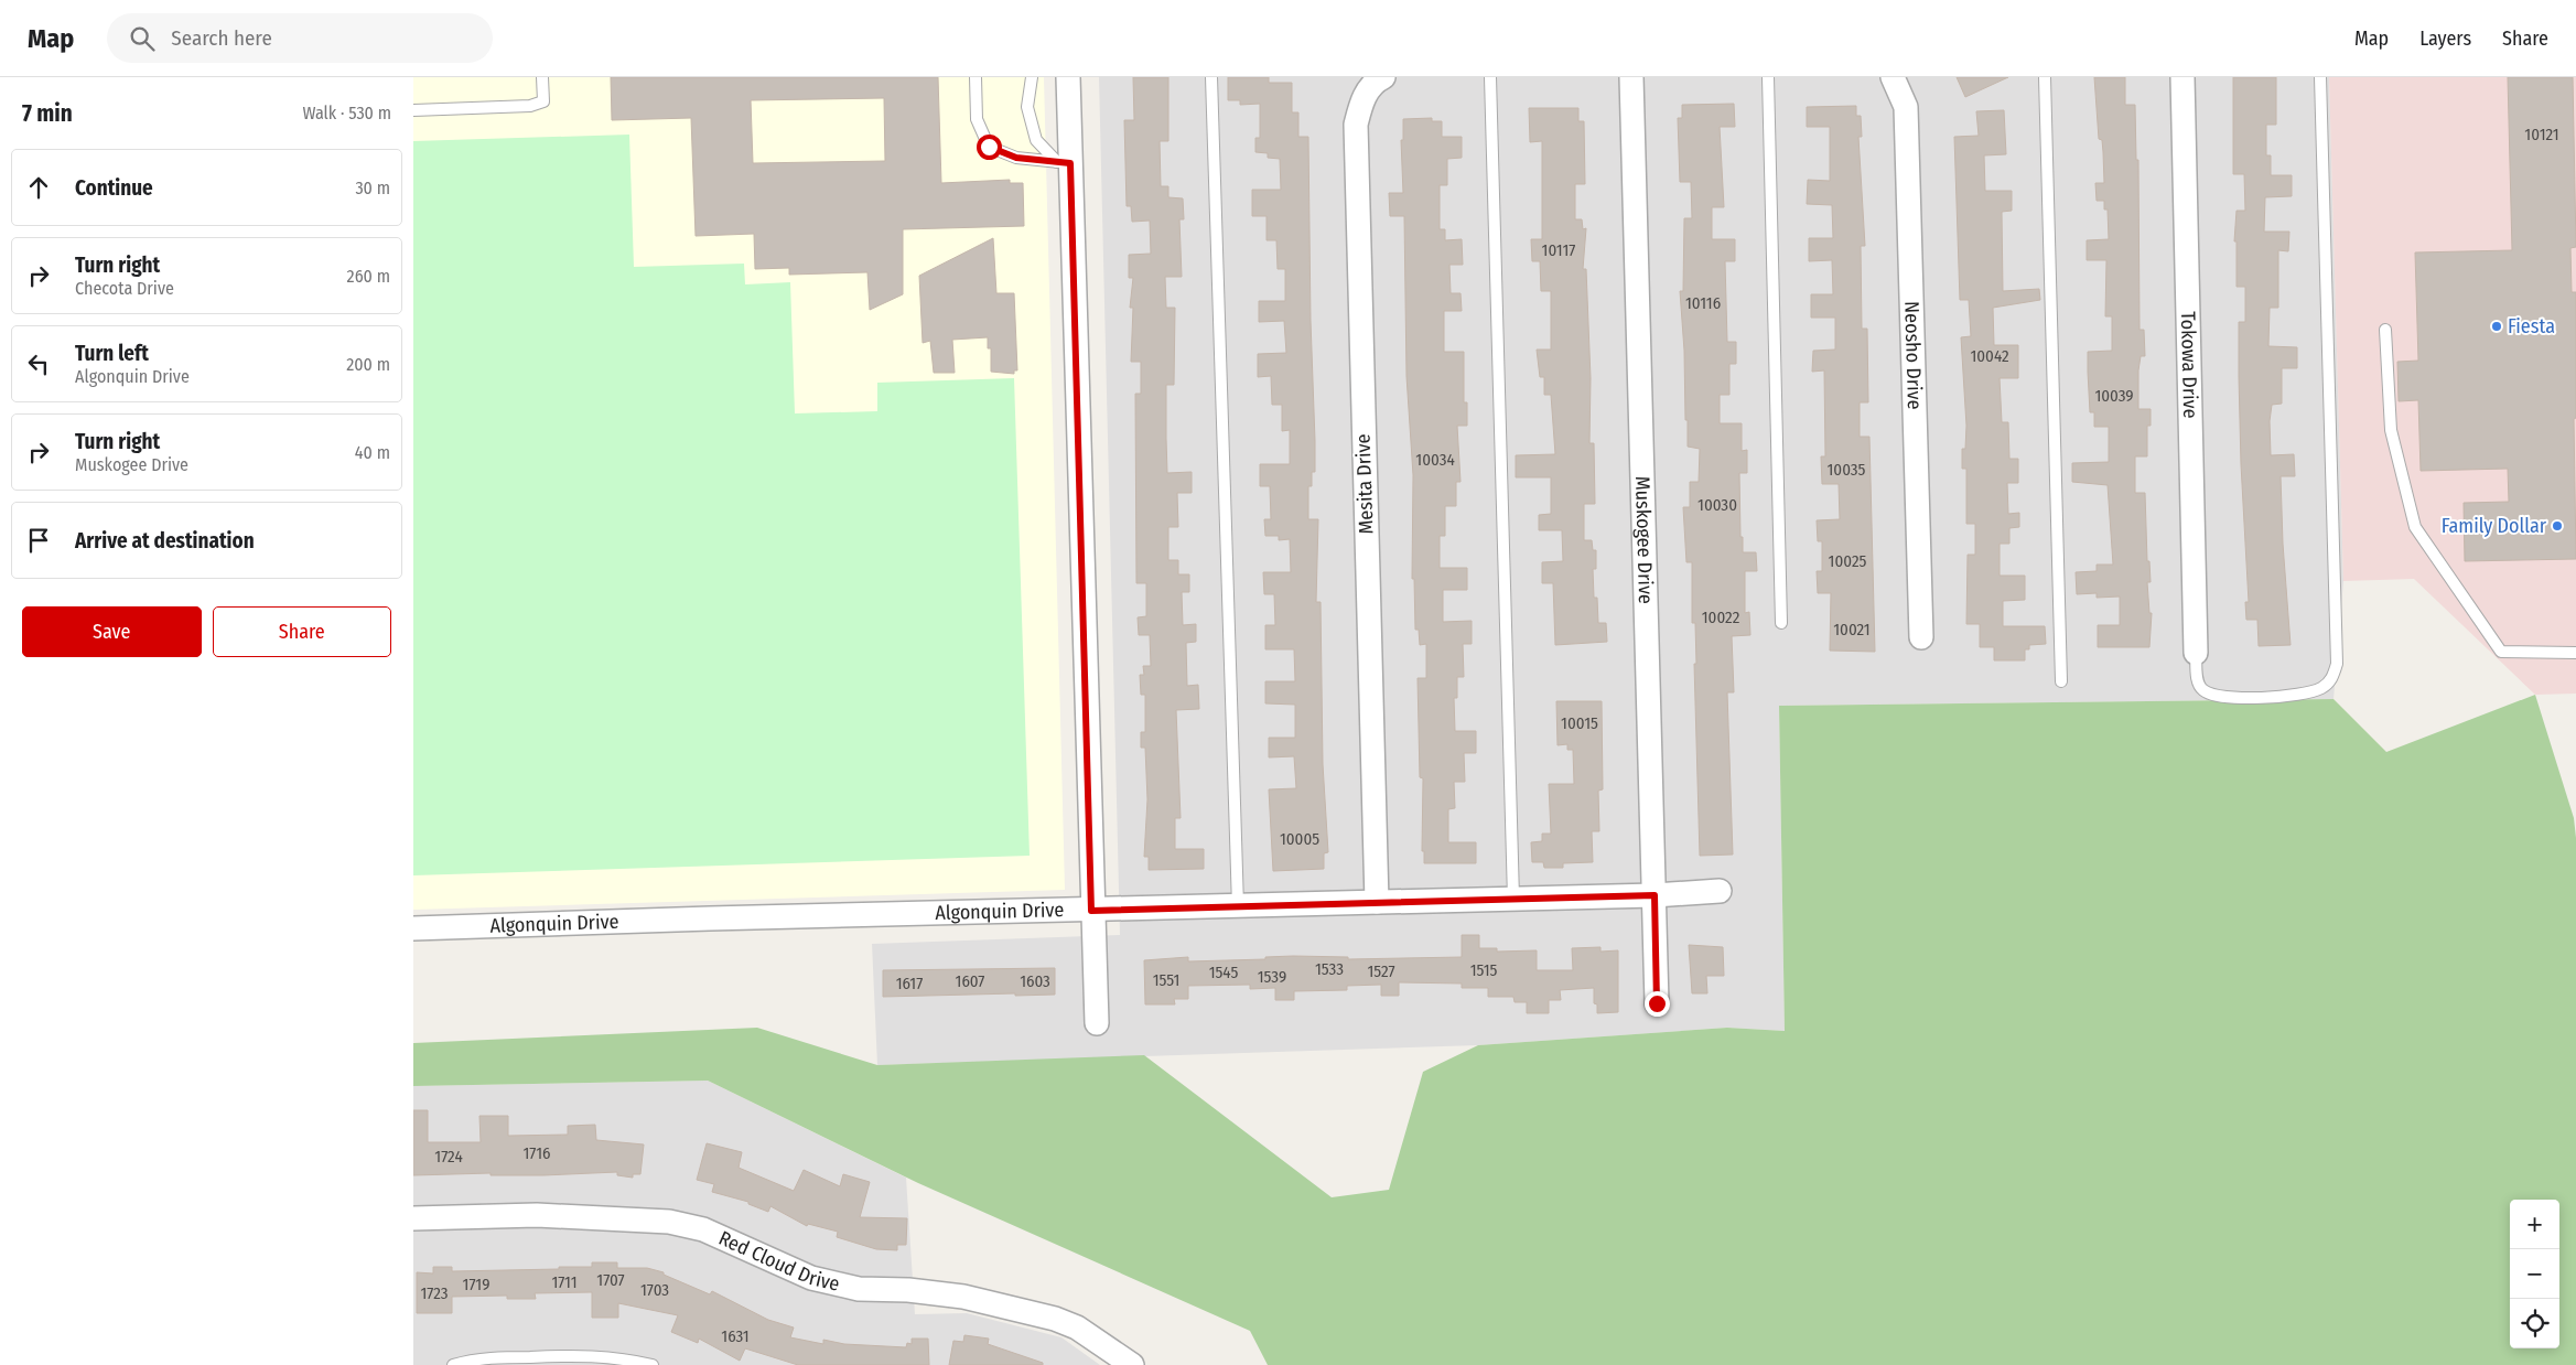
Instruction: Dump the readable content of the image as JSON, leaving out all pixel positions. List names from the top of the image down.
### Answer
{
  "streets": {
    "street": [
      "Neosho Drive",
      "Tokowa Drive",
      "Mesita Drive",
      "Muskogee Drive",
      "Algonquin Drive",
      "Red Cloud Drive"
    ]
  },
  "crossings": [
    ["Mesita Drive", "Algonquin Drive"],
    ["Muskogee Drive", "Algonquin Drive"]
  ],
  "places": ["Fiesta", "Family Dollar"],
  "house_numbers": [
    "10121",
    "10117",
    "10116",
    "10042",
    "10039",
    "10034",
    "10035",
    "10030",
    "10025",
    "10022",
    "10021",
    "10015",
    "10005",
    "1533",
    "1515",
    "1527",
    "1545",
    "1539",
    "1551",
    "1607",
    "1603",
    "1617",
    "1716",
    "1724",
    "1707",
    "1711",
    "1719",
    "1703",
    "1723",
    "1631"
  ],
  "page": {
    "header": "Map",
    "search": "Search here",
    "nav": ["Map", "Layers", "Share"],
    "heading": ["7 min", "Walk · 530 m"],
    "list": [
      ["Continue", "30 m"],
      ["Turn right", "Checota Drive", "260 m"],
      ["Turn left", "Algonquin Drive", "200 m"],
      ["Turn right", "Muskogee Drive", "40 m"],
      "Arrive at destination"
    ],
    "buttons": ["Save", "Share"],
    "map_buttons": ["+", "−"]
  }
}
